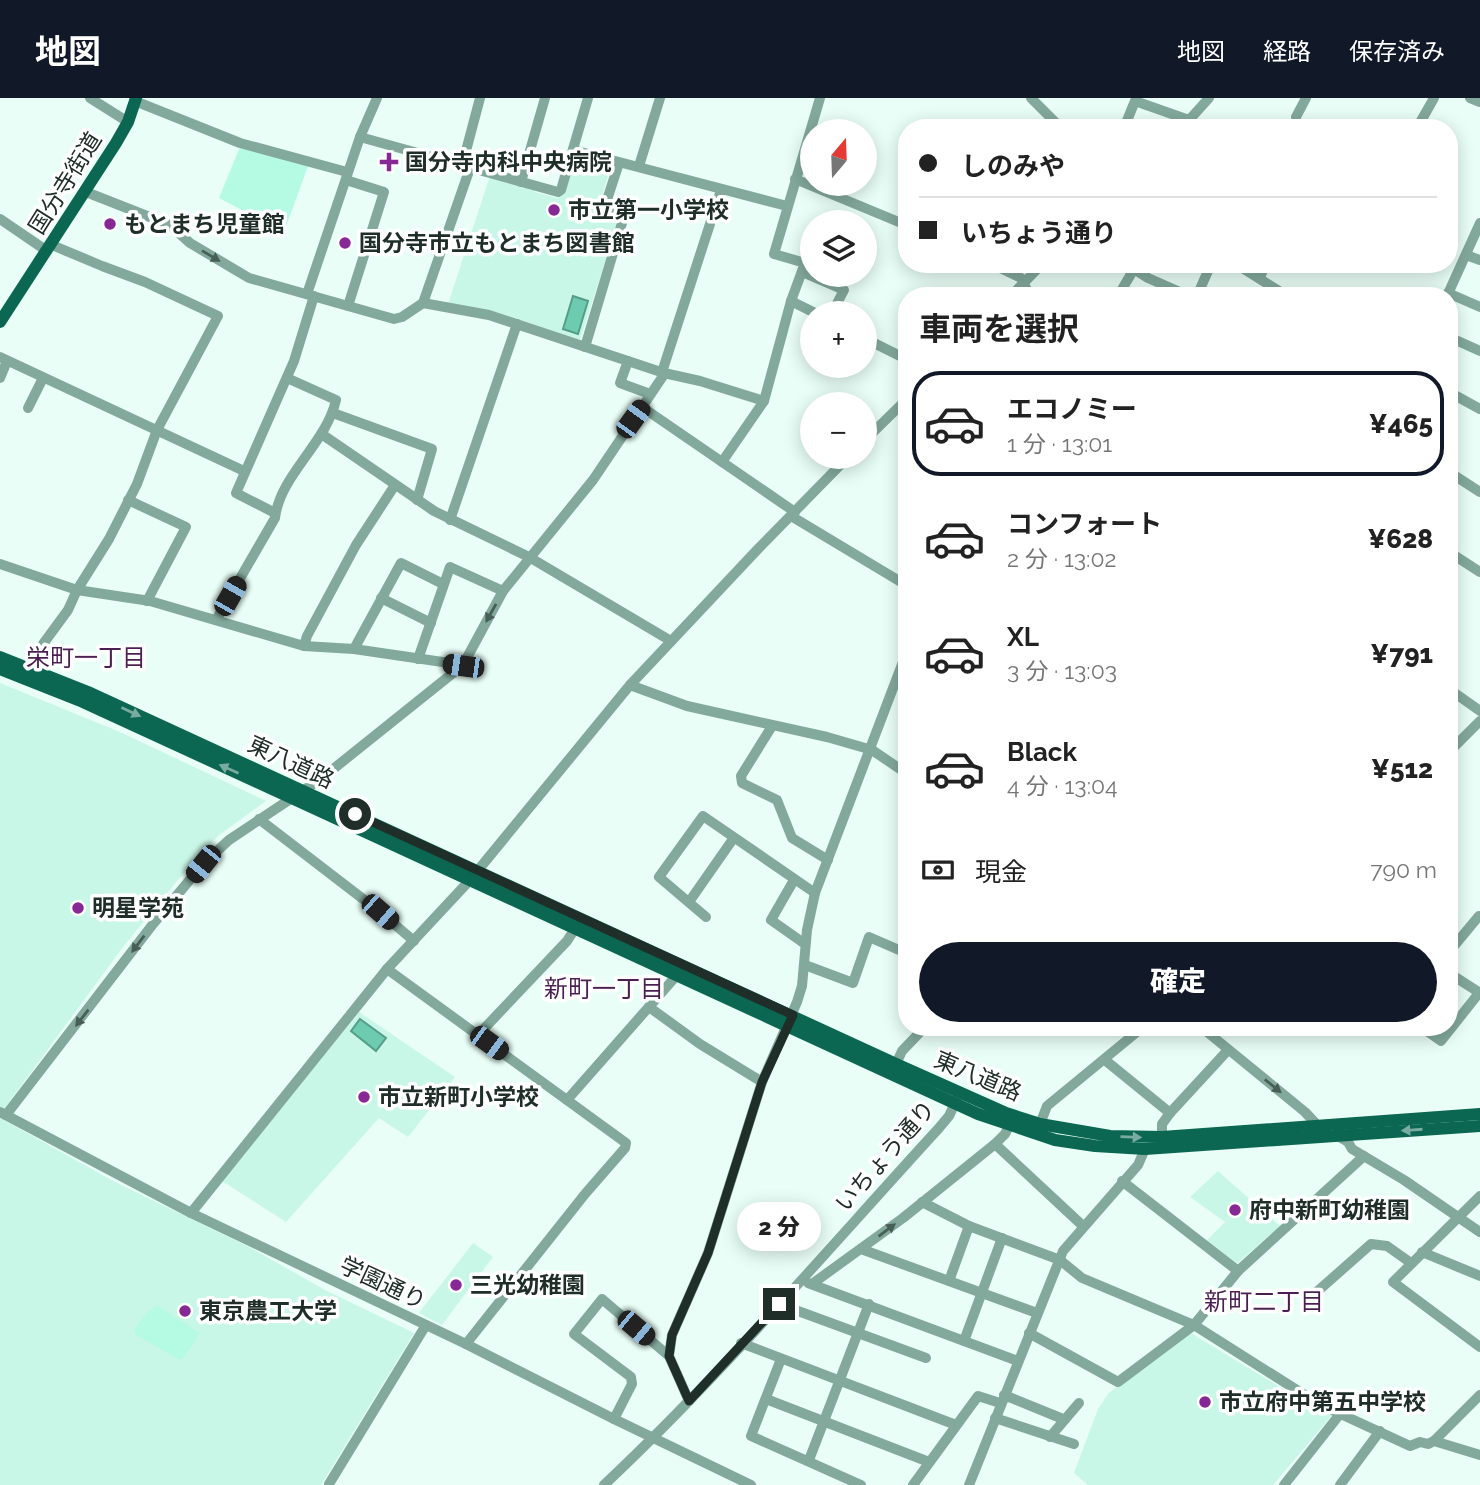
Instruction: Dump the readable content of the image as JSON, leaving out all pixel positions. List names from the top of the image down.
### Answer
{
  "streets": {
    "main road": ["国分寺街道", "東八道路"],
    "street": ["いちょう通り", "学園通り"]
  },
  "crossings": [
    ["東八道路", "いちょう通り"],
    ["いちょう通り", "学園通り"]
  ],
  "districts": ["栄町一丁目", "新町一丁目", "新町二丁目"],
  "places": {
    "health": ["国分寺内科中央病院"],
    "other": [
      "市立第一小学校",
      "もとまち児童館",
      "国分寺市立もとまち図書館",
      "明星学苑",
      "市立新町小学校",
      "府中新町幼稚園",
      "三光幼稚園",
      "東京農工大学",
      "市立府中第五中学校"
    ]
  },
  "north": "top",
  "page": {
    "header": "地図",
    "nav": ["地図", "経路", "保存済み"],
    "map_buttons": ["+", "−"],
    "banner": ["しのみや", "いちょう通り"],
    "heading": "車両を選択",
    "list": [
      {
        "name": "エコノミー",
        "note": "1 分 · 13:01",
        "value": "¥465"
      },
      {
        "name": "コンフォート",
        "note": "2 分 · 13:02",
        "value": "¥628"
      },
      {
        "name": "XL",
        "note": "3 分 · 13:03",
        "value": "¥791"
      },
      {
        "name": "Black",
        "note": "4 分 · 13:04",
        "value": "¥512"
      }
    ],
    "pay": ["現金", "790 m"],
    "buttons": "確定",
    "bubble": "2 分"
  }
}
